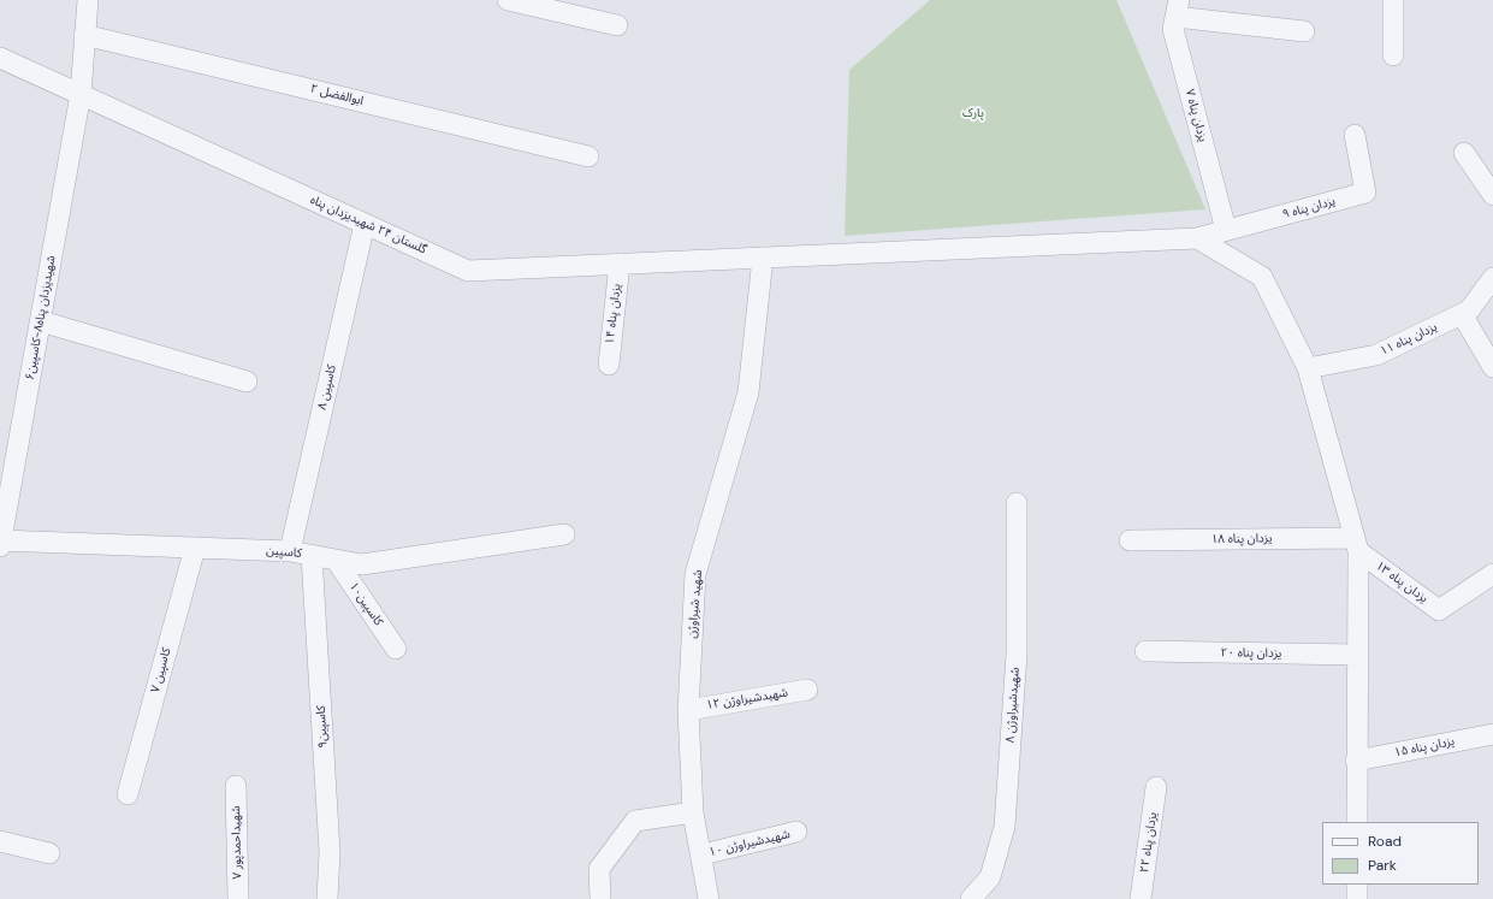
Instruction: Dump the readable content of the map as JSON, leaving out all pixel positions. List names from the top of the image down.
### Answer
{
  "streets": {
    "street": [
      "ابوالفضل ۲",
      "یزدان پناه ۷",
      "یزدان پناه ۹",
      "گلستان ۲۴ شهیدیزدان پناه",
      "یزدان پناه ۱۴",
      "شهیدیزدان پناه۸-کاسپین۶",
      "یزدان پناه ۱۱",
      "کاسپین ۸",
      "یزدان پناه ۱۸",
      "کاسپین",
      "یزدان پناه ۱۳",
      "کاسپین۱۰",
      "شهید شیراوژن",
      "یزدان پناه ۲۰",
      "کاسپین ۷",
      "شهیدشیراوژن ۱۲",
      "شهیدشیراوژن ۸",
      "کاسپین۹",
      "یزدان پناه ۱۵",
      "شهیداحمدپور ۷",
      "یزدان پناه ۲۲",
      "شهیدشیراوژن ۱۰"
    ]
  },
  "crossings": [
    ["ابوالفضل ۲", "شهیدیزدان پناه۸-کاسپین۶"],
    ["یزدان پناه ۷", "یزدان پناه ۹"],
    ["یزدان پناه ۹", "گلستان ۲۴ شهیدیزدان پناه"],
    ["گلستان ۲۴ شهیدیزدان پناه", "یزدان پناه ۱۴"],
    ["گلستان ۲۴ شهیدیزدان پناه", "شهیدیزدان پناه۸-کاسپین۶"],
    ["گلستان ۲۴ شهیدیزدان پناه", "کاسپین ۸"],
    ["گلستان ۲۴ شهیدیزدان پناه", "شهید شیراوژن"],
    ["شهیدیزدان پناه۸-کاسپین۶", "کاسپین"],
    ["کاسپین ۸", "کاسپین"],
    ["یزدان پناه ۱۸", "یزدان پناه ۱۳"],
    ["کاسپین", "کاسپین۱۰"],
    ["کاسپین", "کاسپین ۷"],
    ["کاسپین", "کاسپین۹"],
    ["شهید شیراوژن", "شهیدشیراوژن ۱۲"],
    ["شهید شیراوژن", "شهیدشیراوژن ۱۰"]
  ],
  "parks": ["پارک"],
  "legend": ["Road", "Park"]
}
